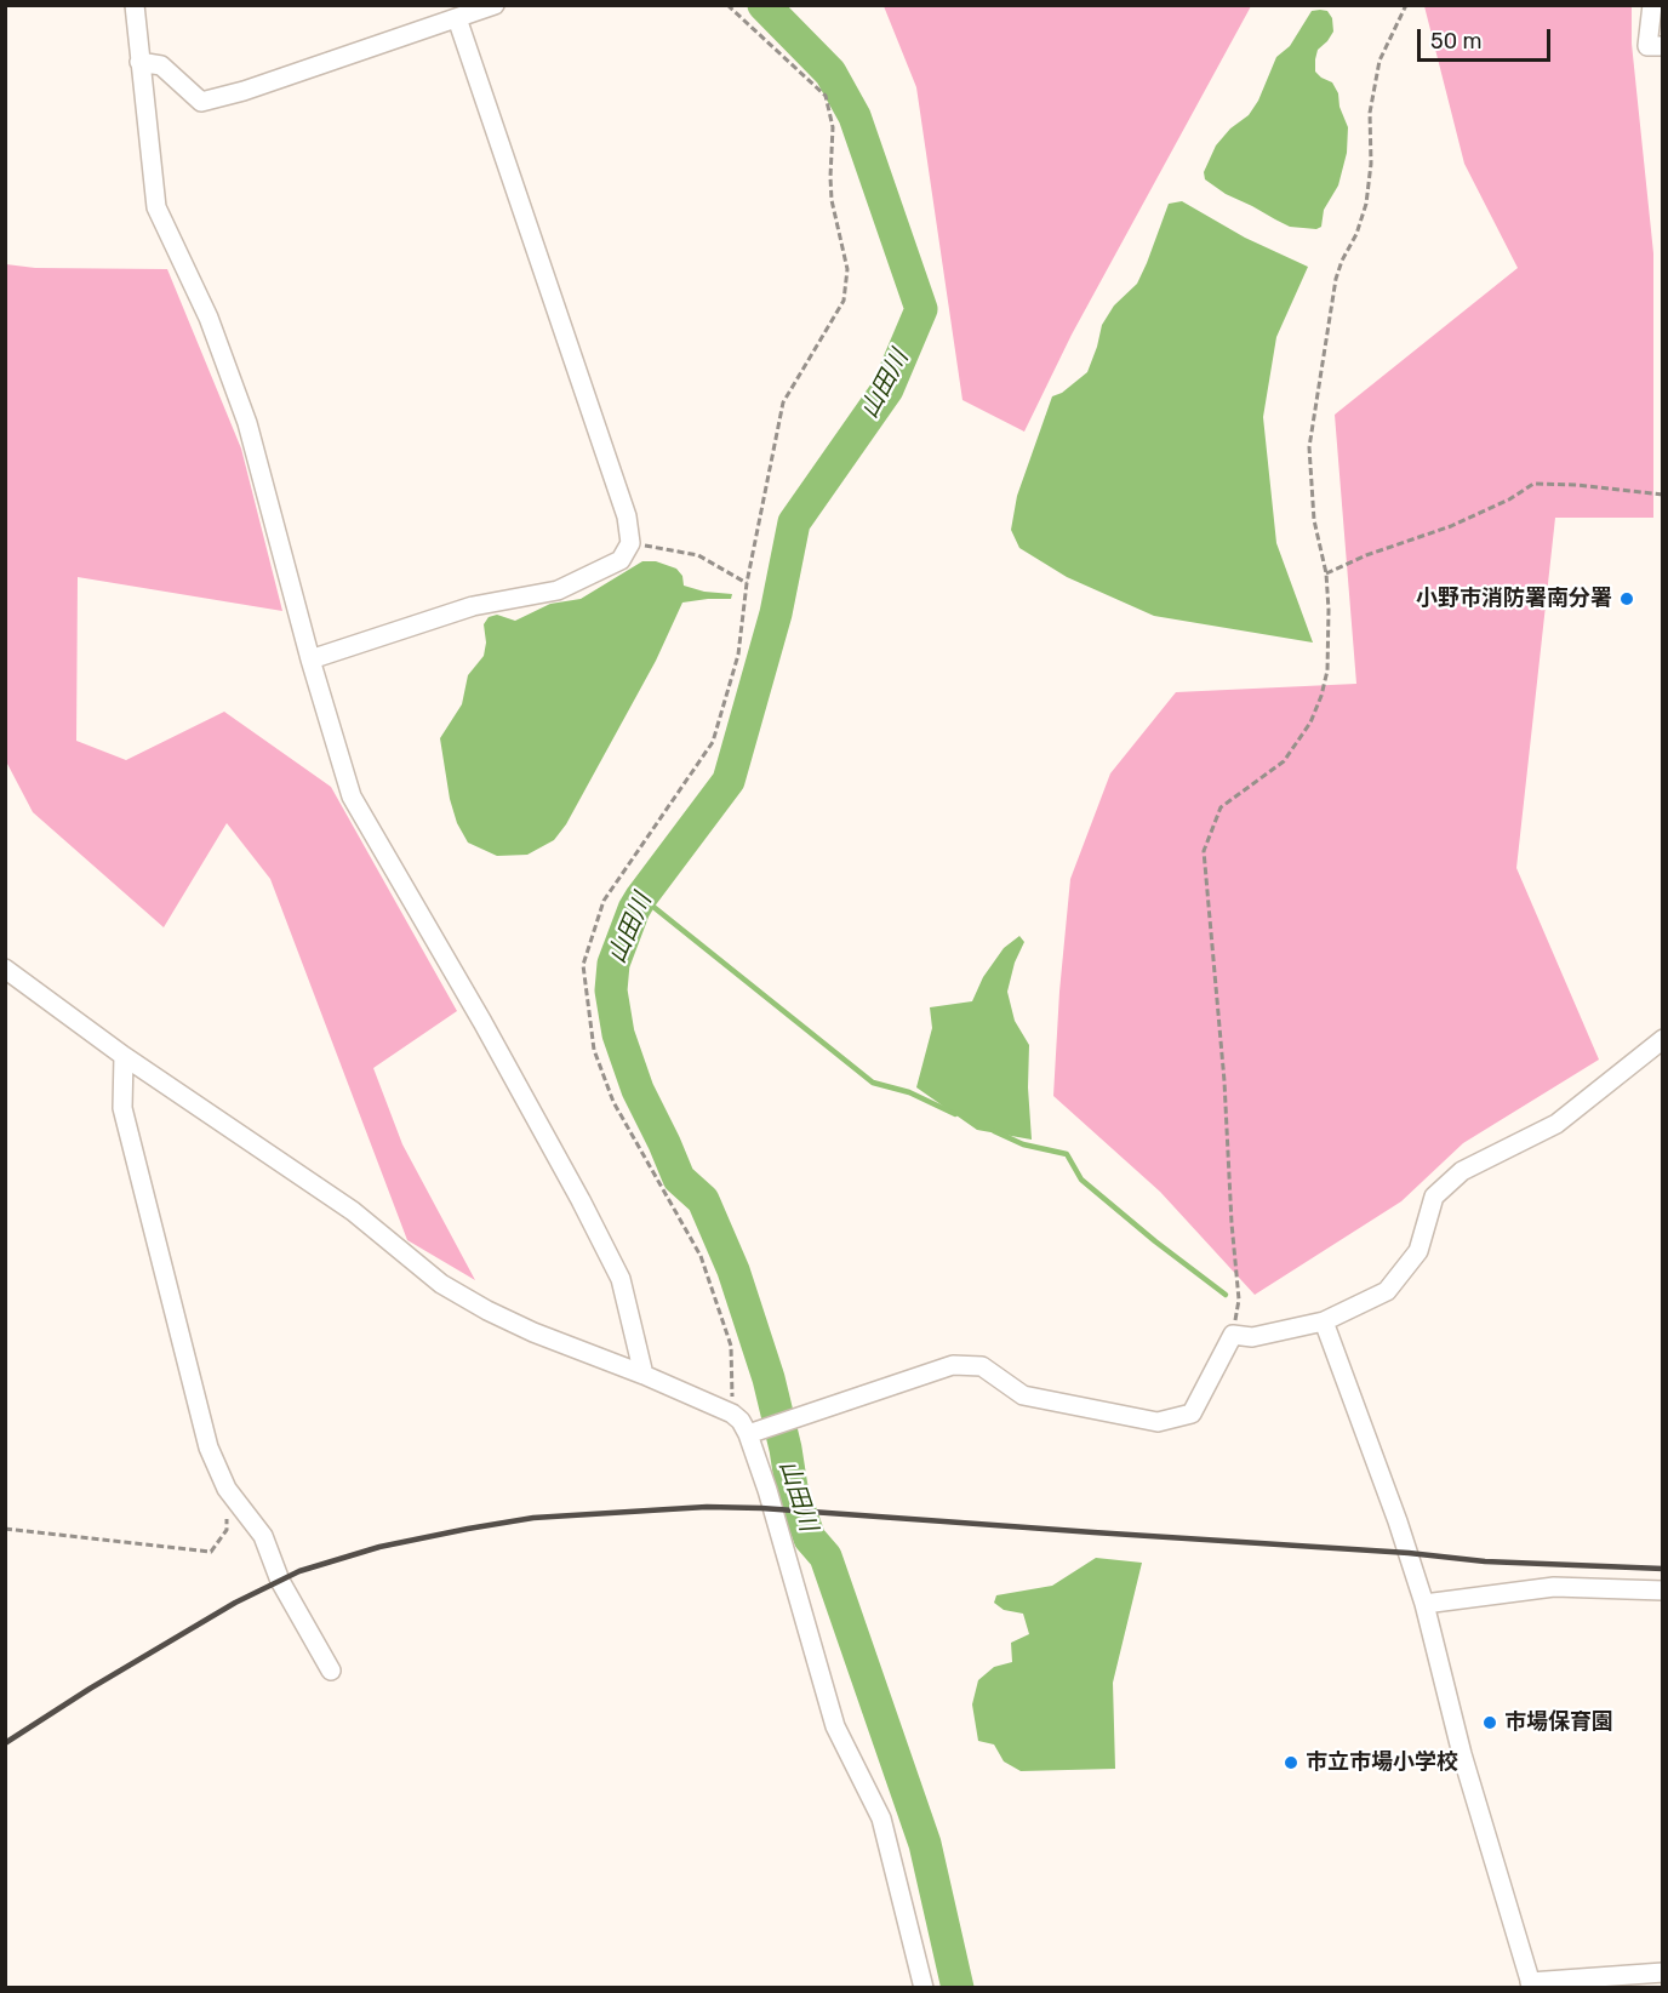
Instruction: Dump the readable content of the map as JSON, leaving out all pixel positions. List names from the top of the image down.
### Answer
{
  "water": ["山田川"],
  "places": ["小野市消防署南分署", "市場保育園", "市立市場小学校"],
  "scale_bar": "50 m"
}
